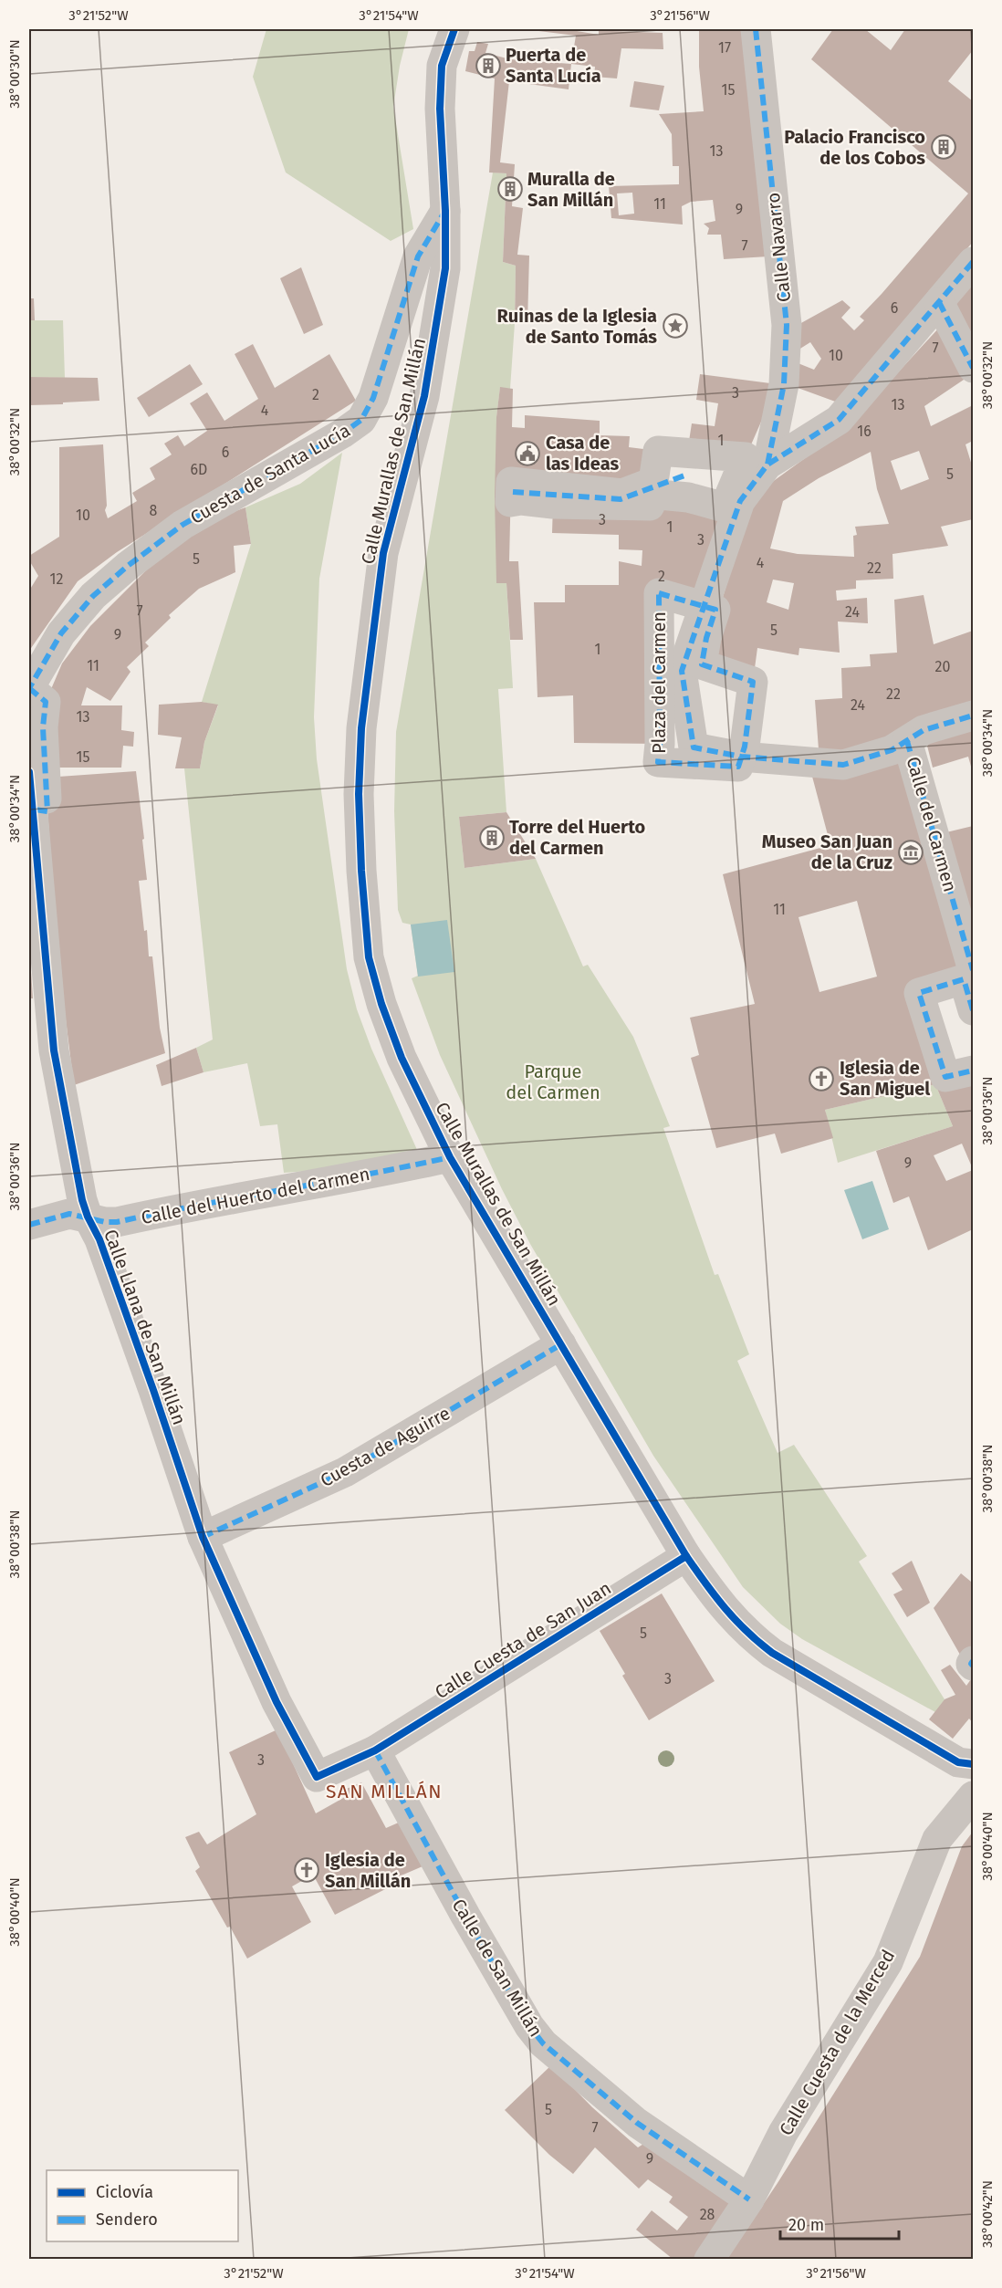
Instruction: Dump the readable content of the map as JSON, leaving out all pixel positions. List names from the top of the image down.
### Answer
{
  "streets": {
    "street": [
      "Calle Navarro",
      "Calle Murallas de San Millán",
      "Cuesta de Santa Lucía",
      "Plaza del Carmen",
      "Calle del Carmen",
      "Calle del Huerto del Carmen",
      "Calle Llana de San Millán",
      "Cuesta de Aguirre",
      "Calle Cuesta de San Juan",
      "Calle de San Millán",
      "Calle Cuesta de la Merced"
    ]
  },
  "crossings": [
    ["Calle Navarro", "Plaza del Carmen"],
    ["Calle Murallas de San Millán", "Cuesta de Santa Lucía"],
    ["Calle Murallas de San Millán", "Calle del Huerto del Carmen"],
    ["Calle Murallas de San Millán", "Cuesta de Aguirre"],
    ["Calle Murallas de San Millán", "Calle Cuesta de San Juan"],
    ["Calle del Huerto del Carmen", "Calle Llana de San Millán"],
    ["Calle Llana de San Millán", "Cuesta de Aguirre"],
    ["Calle Llana de San Millán", "Calle Cuesta de San Juan"],
    ["Calle Llana de San Millán", "Calle de San Millán"],
    ["Calle Cuesta de San Juan", "Calle de San Millán"],
    ["Calle de San Millán", "Calle Cuesta de la Merced"]
  ],
  "districts": ["SAN MILLÁN"],
  "parks": ["Parque del Carmen"],
  "places": {
    "building": [
      "Puerta de Santa Lucía",
      "Palacio Francisco de los Cobos",
      "Muralla de San Millán",
      "Torre del Huerto del Carmen"
    ],
    "place": ["Ruinas de la Iglesia de Santo Tomás"],
    "public building": ["Casa de las Ideas"],
    "museum": ["Museo San Juan de la Cruz"],
    "church": ["Iglesia de San Miguel", "Iglesia de San Millán"]
  },
  "house_numbers": [
    "17",
    "15",
    "13",
    "11",
    "9",
    "7",
    "6",
    "7",
    "10",
    "3",
    "2",
    "13",
    "4",
    "16",
    "1",
    "6",
    "6D",
    "5",
    "8",
    "10",
    "3",
    "1",
    "3",
    "5",
    "4",
    "22",
    "2",
    "12",
    "7",
    "24",
    "5",
    "9",
    "1",
    "11",
    "20",
    "22",
    "24",
    "13",
    "15",
    "11",
    "9",
    "5",
    "3",
    "3",
    "5",
    "7",
    "9",
    "28"
  ],
  "legend": ["Ciclovía", "Sendero"],
  "scale_bar": "20 m",
  "coordinates": [
    "3°21'52\"W",
    "3°21'54\"W",
    "3°21'56\"W",
    "38°00'30\"N",
    "38°00'32\"N",
    "38°00'34\"N",
    "38°00'36\"N",
    "38°00'38\"N",
    "38°00'40\"N",
    "38°00'42\"N"
  ]
}
